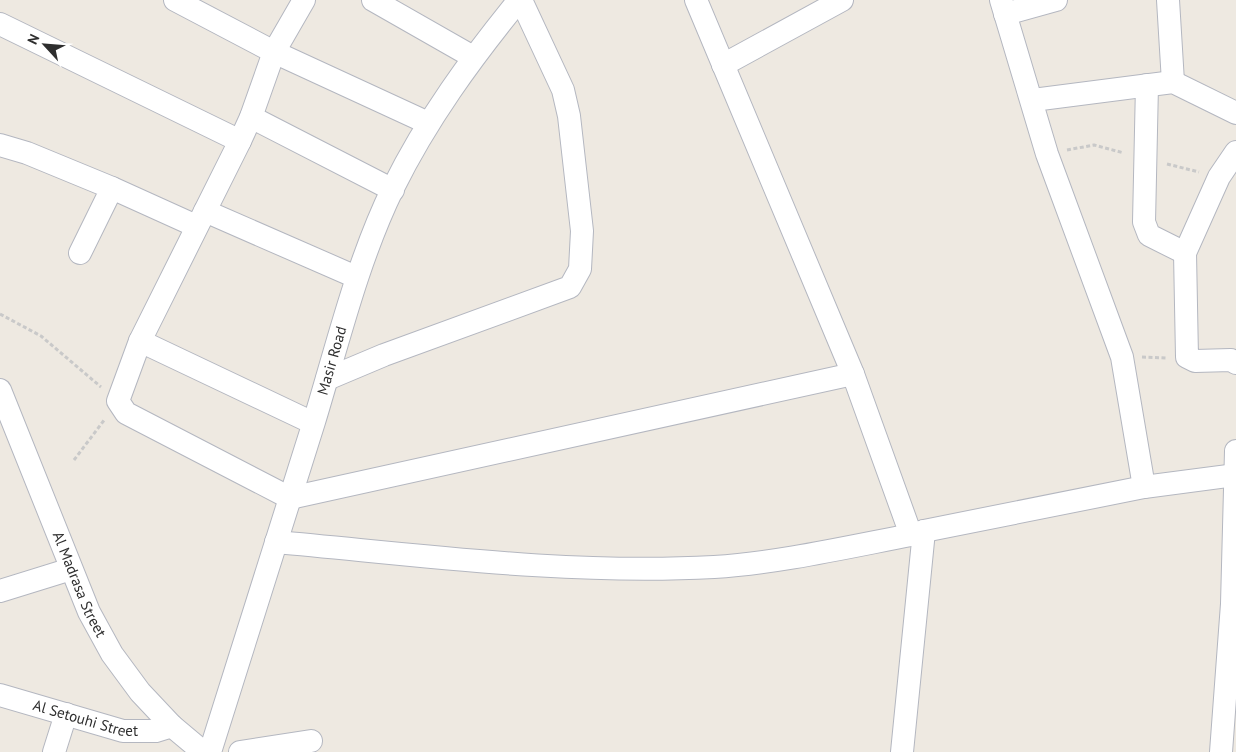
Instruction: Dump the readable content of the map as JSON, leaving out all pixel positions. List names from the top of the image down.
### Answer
{
  "streets": {
    "street": ["Masir Road", "Al Madrasa Street", "Al Setouhi Street"]
  },
  "crossings": [
    ["Al Madrasa Street", "Al Setouhi Street"]
  ],
  "north": "top left"
}
